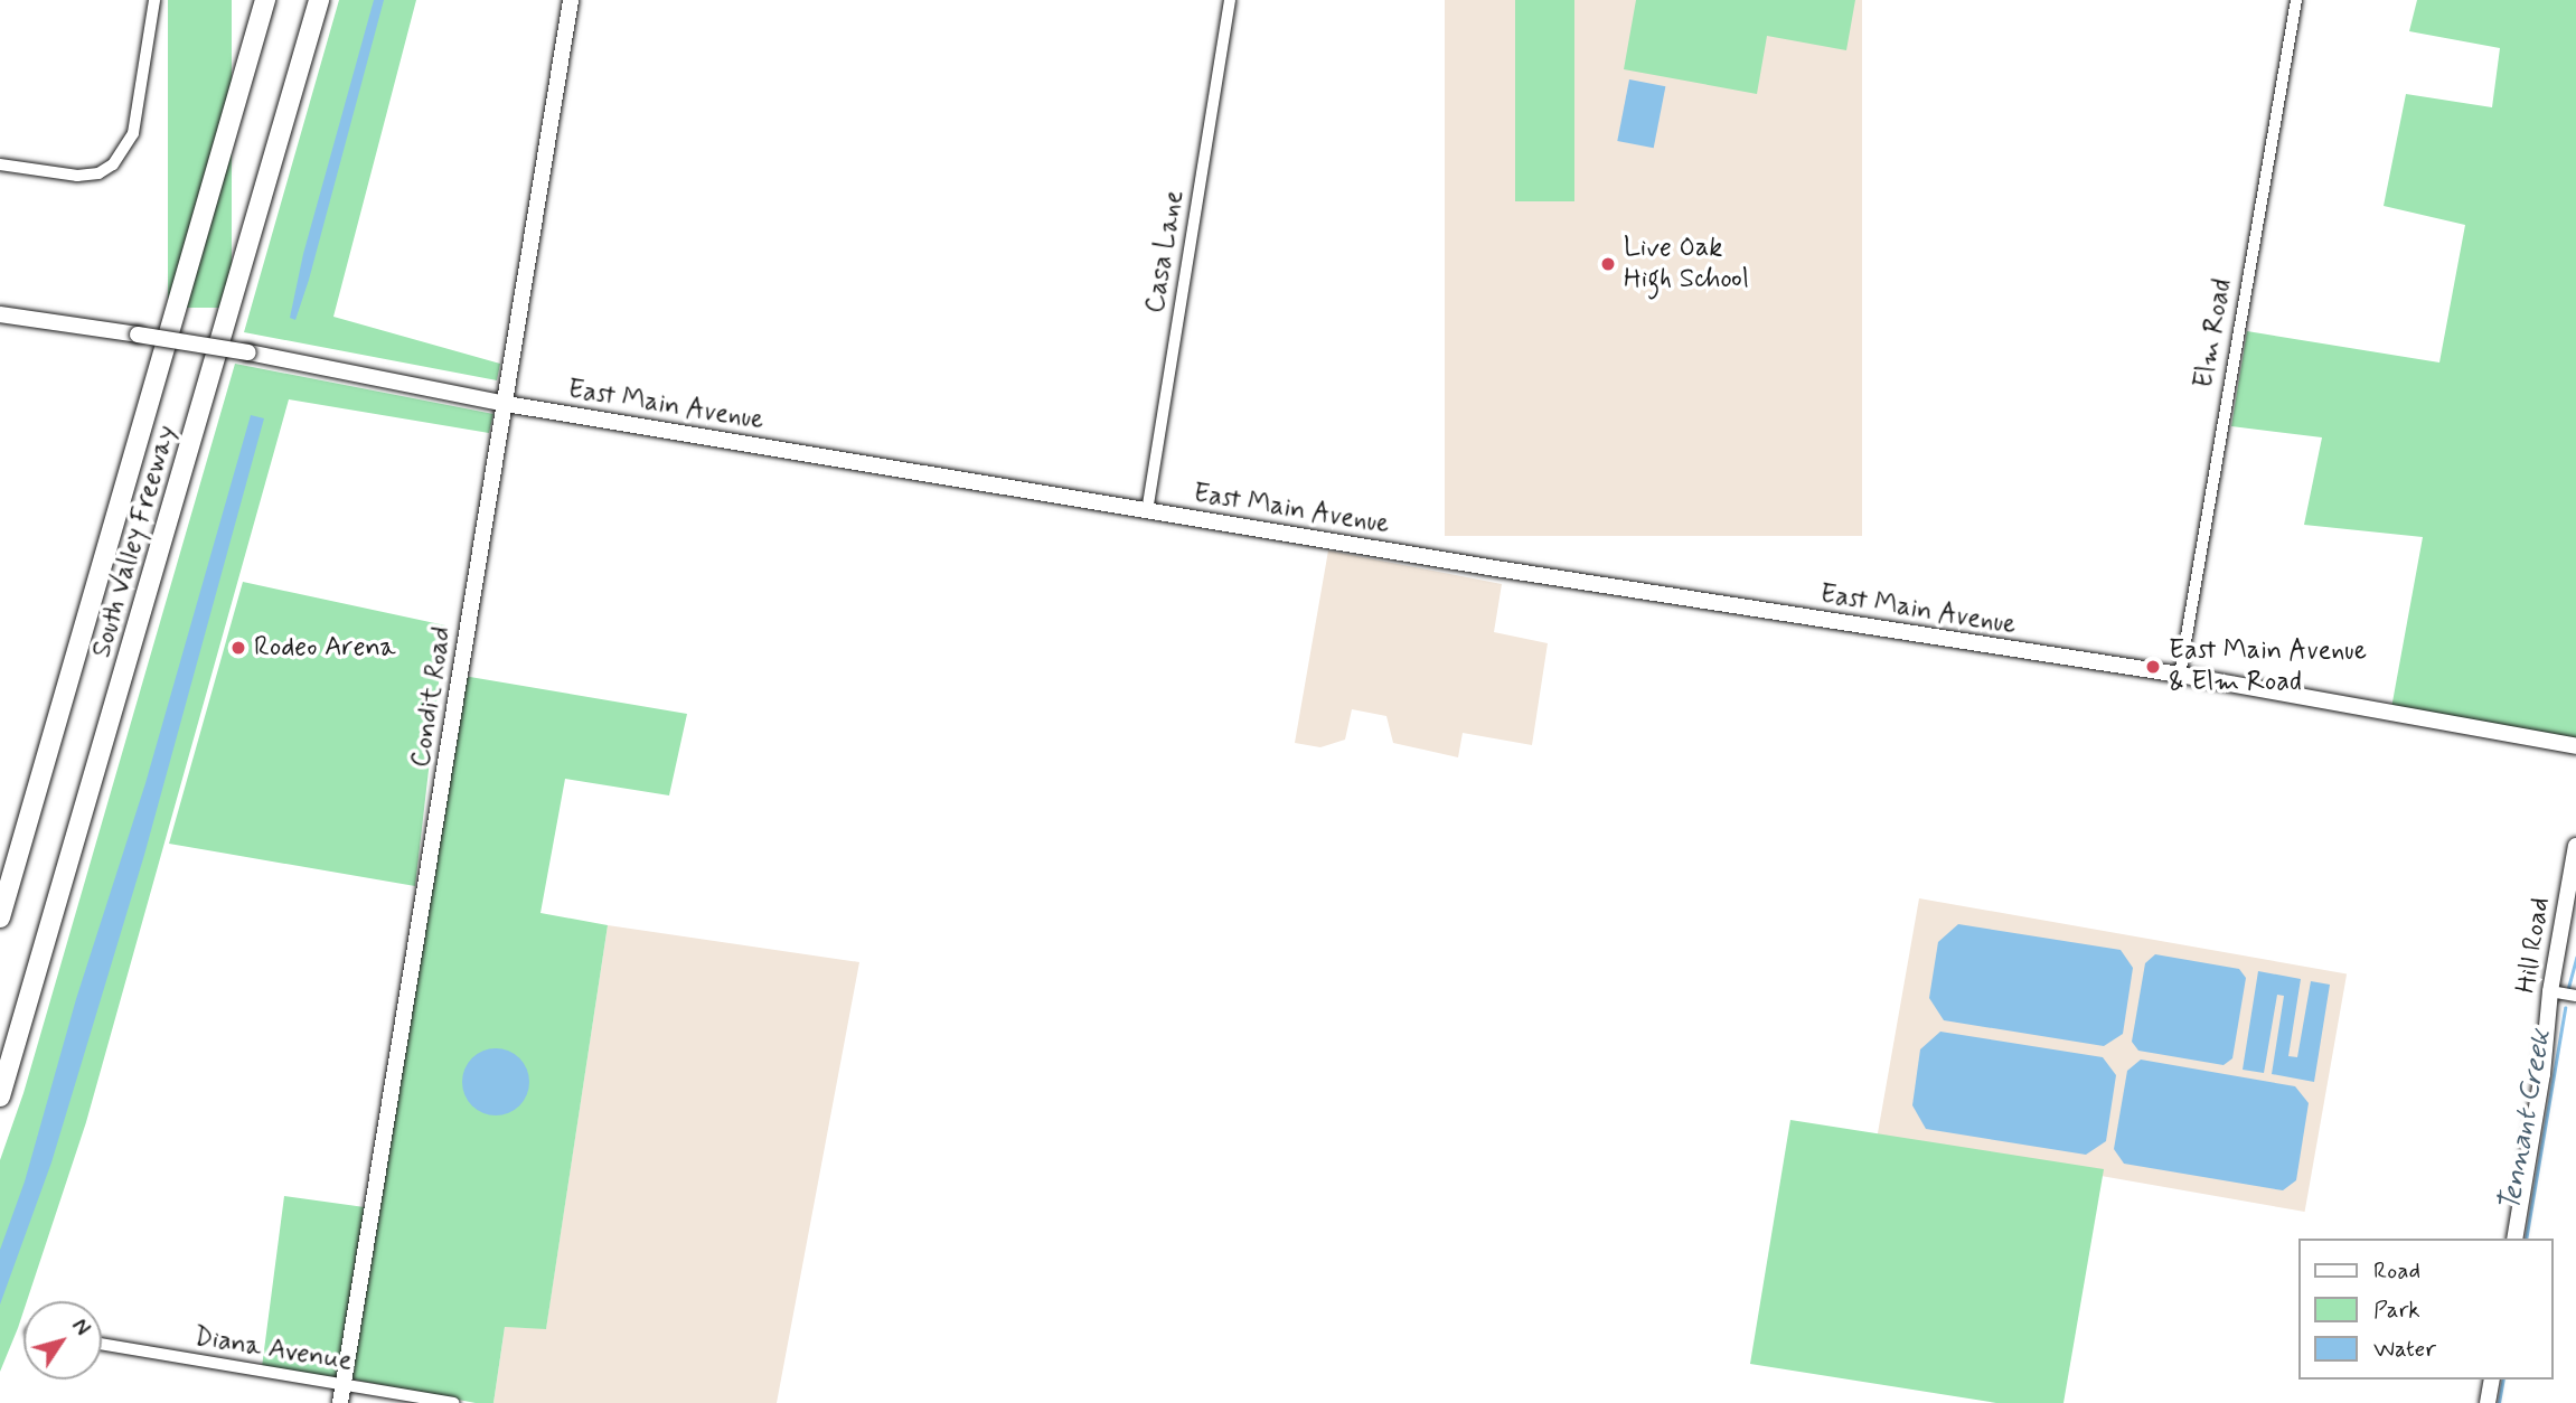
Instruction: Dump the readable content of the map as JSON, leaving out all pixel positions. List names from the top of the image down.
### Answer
{
  "streets": {
    "highway": ["South Valley Freeway"],
    "street": [
      "Casa Lane",
      "Elm Road",
      "East Main Avenue",
      "Condit Road",
      "Hill Road",
      "Diana Avenue"
    ]
  },
  "crossings": [
    ["Casa Lane", "East Main Avenue"],
    ["Elm Road", "East Main Avenue"],
    ["East Main Avenue", "Condit Road"],
    ["Condit Road", "Diana Avenue"]
  ],
  "water": ["Tennant Creek"],
  "places": ["Live Oak High School", "Rodeo Arena", "East Main Avenue & Elm Road"],
  "legend": ["Road", "Park", "Water"],
  "north": "top right"
}
